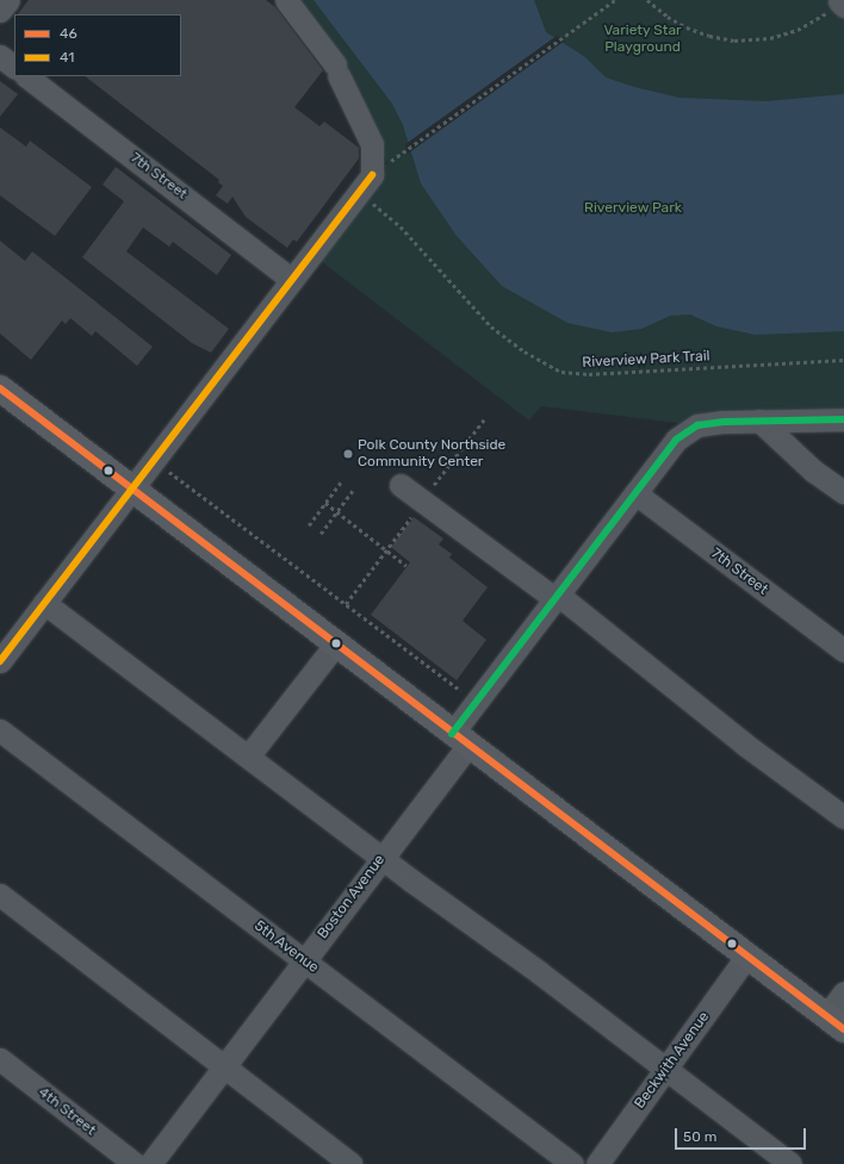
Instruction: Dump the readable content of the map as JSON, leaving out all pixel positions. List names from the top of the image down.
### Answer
{
  "streets": {
    "street": [
      "7th Street",
      "Boston Avenue",
      "5th Avenue",
      "Beckwith Avenue",
      "4th Street"
    ],
    "path": ["Riverview Park Trail"]
  },
  "crossings": [
    ["7th Street", "Boston Avenue"],
    ["Boston Avenue", "5th Avenue"]
  ],
  "parks": ["Variety Star Playground", "Riverview Park"],
  "places": ["Polk County Northside Community Center"],
  "lines": ["transit line 41", "transit line 46"],
  "legend": ["46", "41"],
  "scale_bar": "50 m"
}
